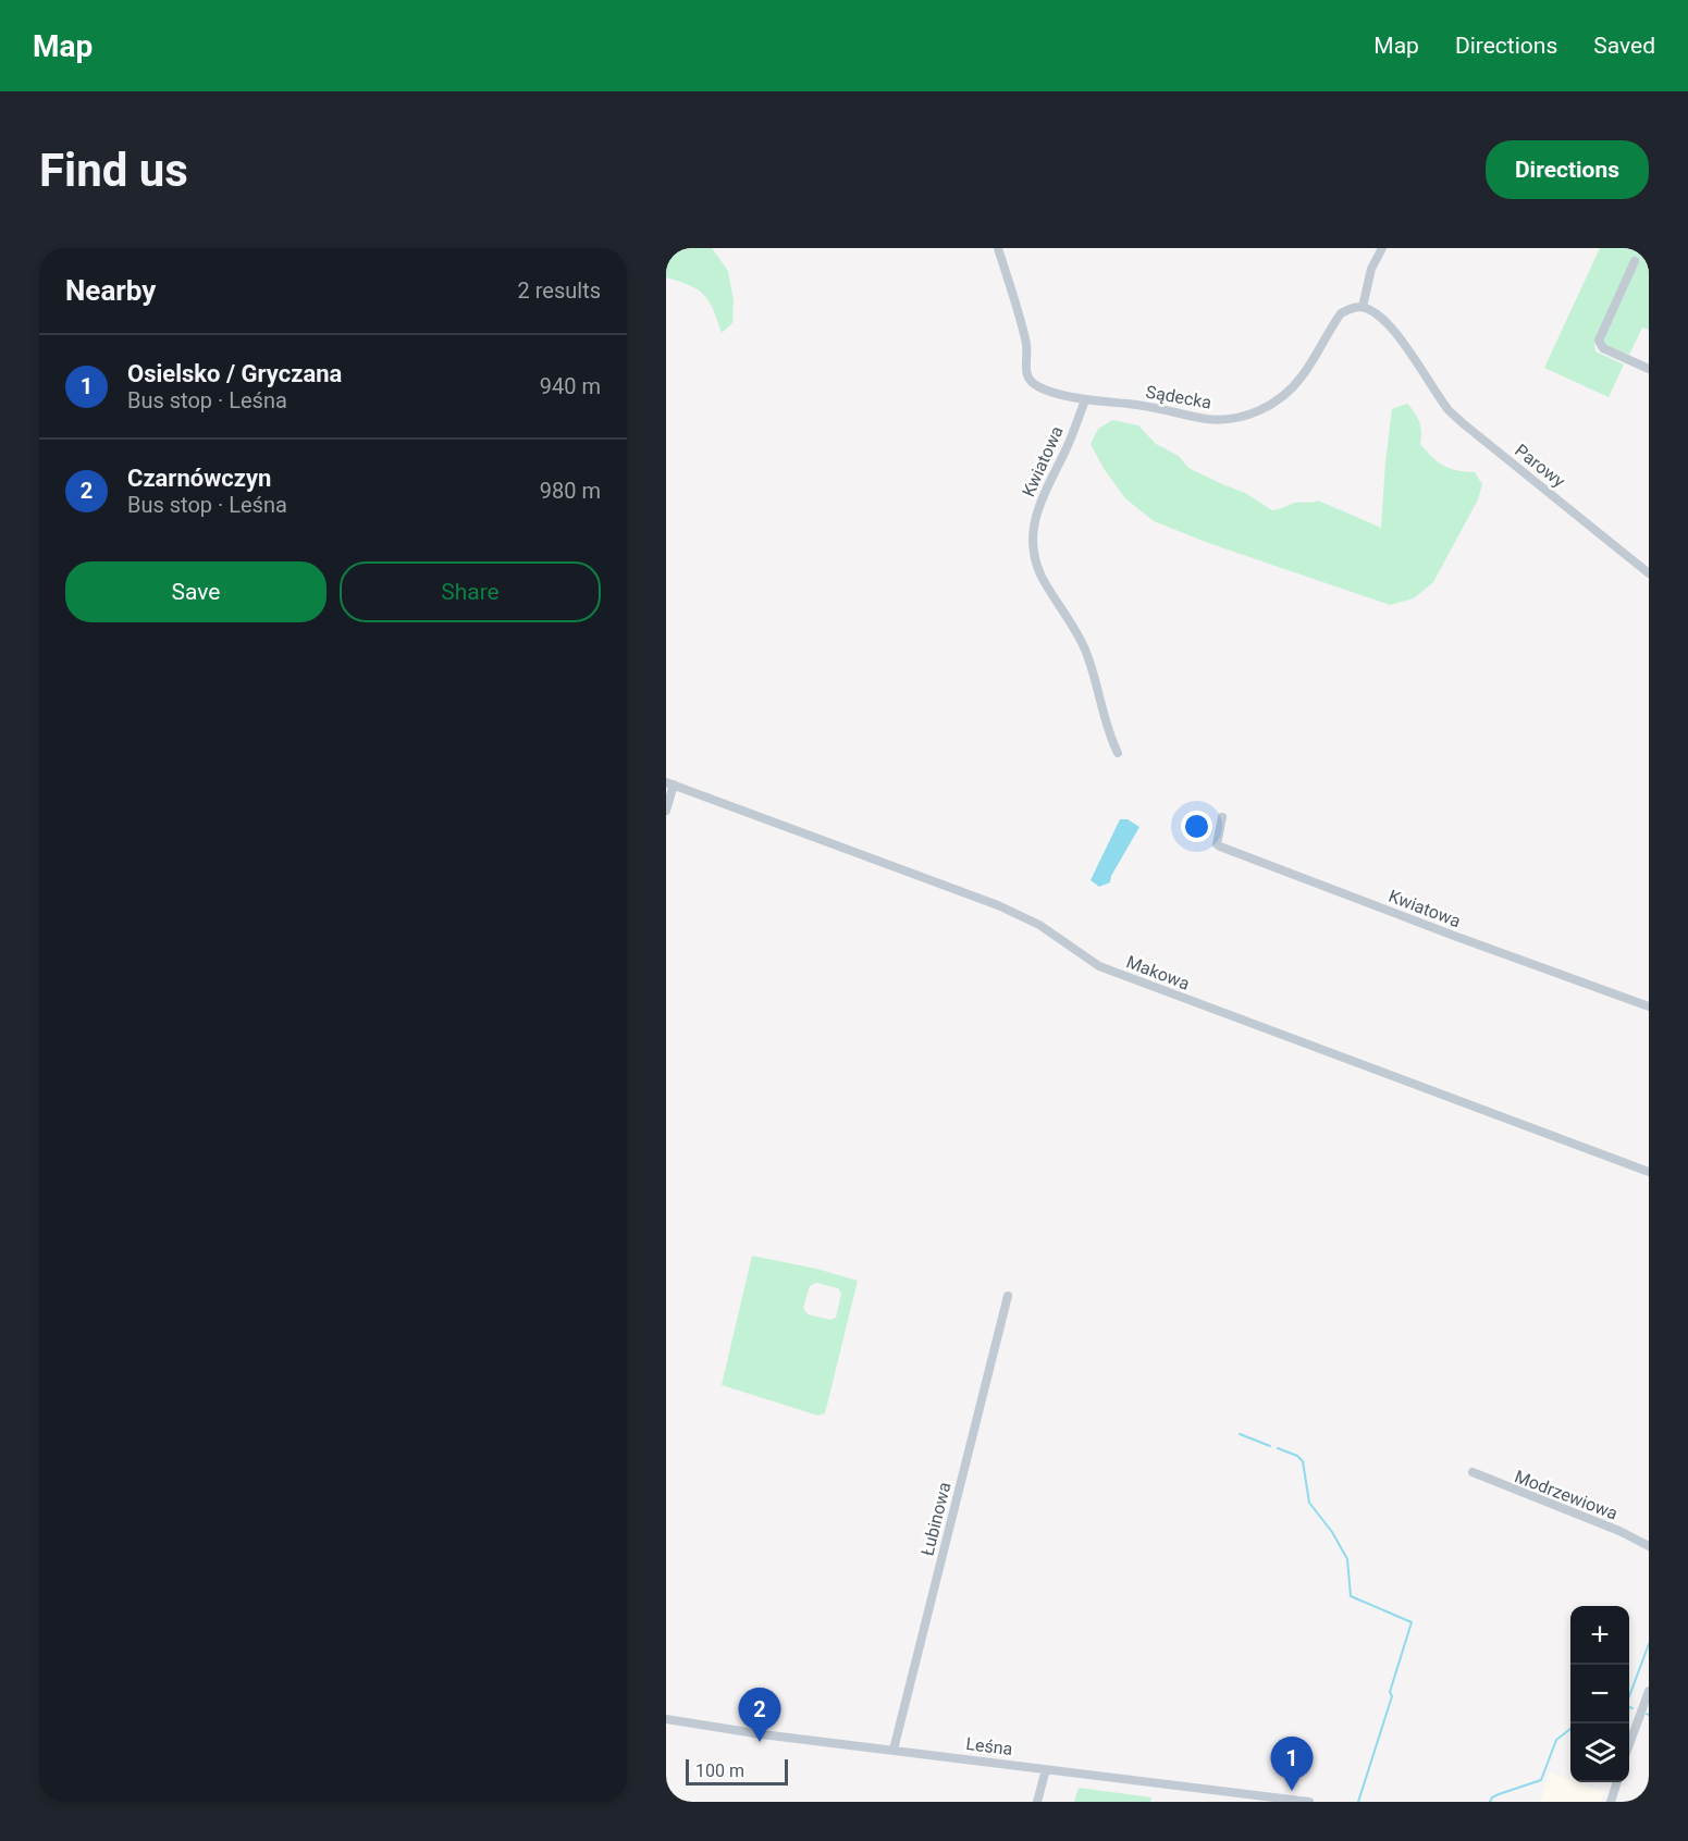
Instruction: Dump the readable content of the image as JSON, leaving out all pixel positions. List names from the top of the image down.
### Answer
{
  "streets": {
    "street": [
      "Sądecka",
      "Kwiatowa",
      "Parowy",
      "Makowa",
      "Modrzewiowa",
      "Łubinowa",
      "Leśna"
    ]
  },
  "crossings": [
    ["Sądecka", "Kwiatowa"],
    ["Sądecka", "Parowy"],
    ["Łubinowa", "Leśna"]
  ],
  "scale_bar": "100 m",
  "page": {
    "header": "Map",
    "nav": ["Map", "Directions", "Saved"],
    "buttons": [
      "Directions",
      ["Save", "Share"]
    ],
    "title": "Find us",
    "heading": ["Nearby", "2 results"],
    "list": [
      {
        "mark": "1",
        "name": "Osielsko / Gryczana",
        "note": "Bus stop · Leśna",
        "value": "940 m"
      },
      {
        "mark": "2",
        "name": "Czarnówczyn",
        "note": "Bus stop · Leśna",
        "value": "980 m"
      }
    ],
    "map_buttons": ["+", "−"],
    "pins": ["2", "1"],
    "scale": "100 m"
  }
}
